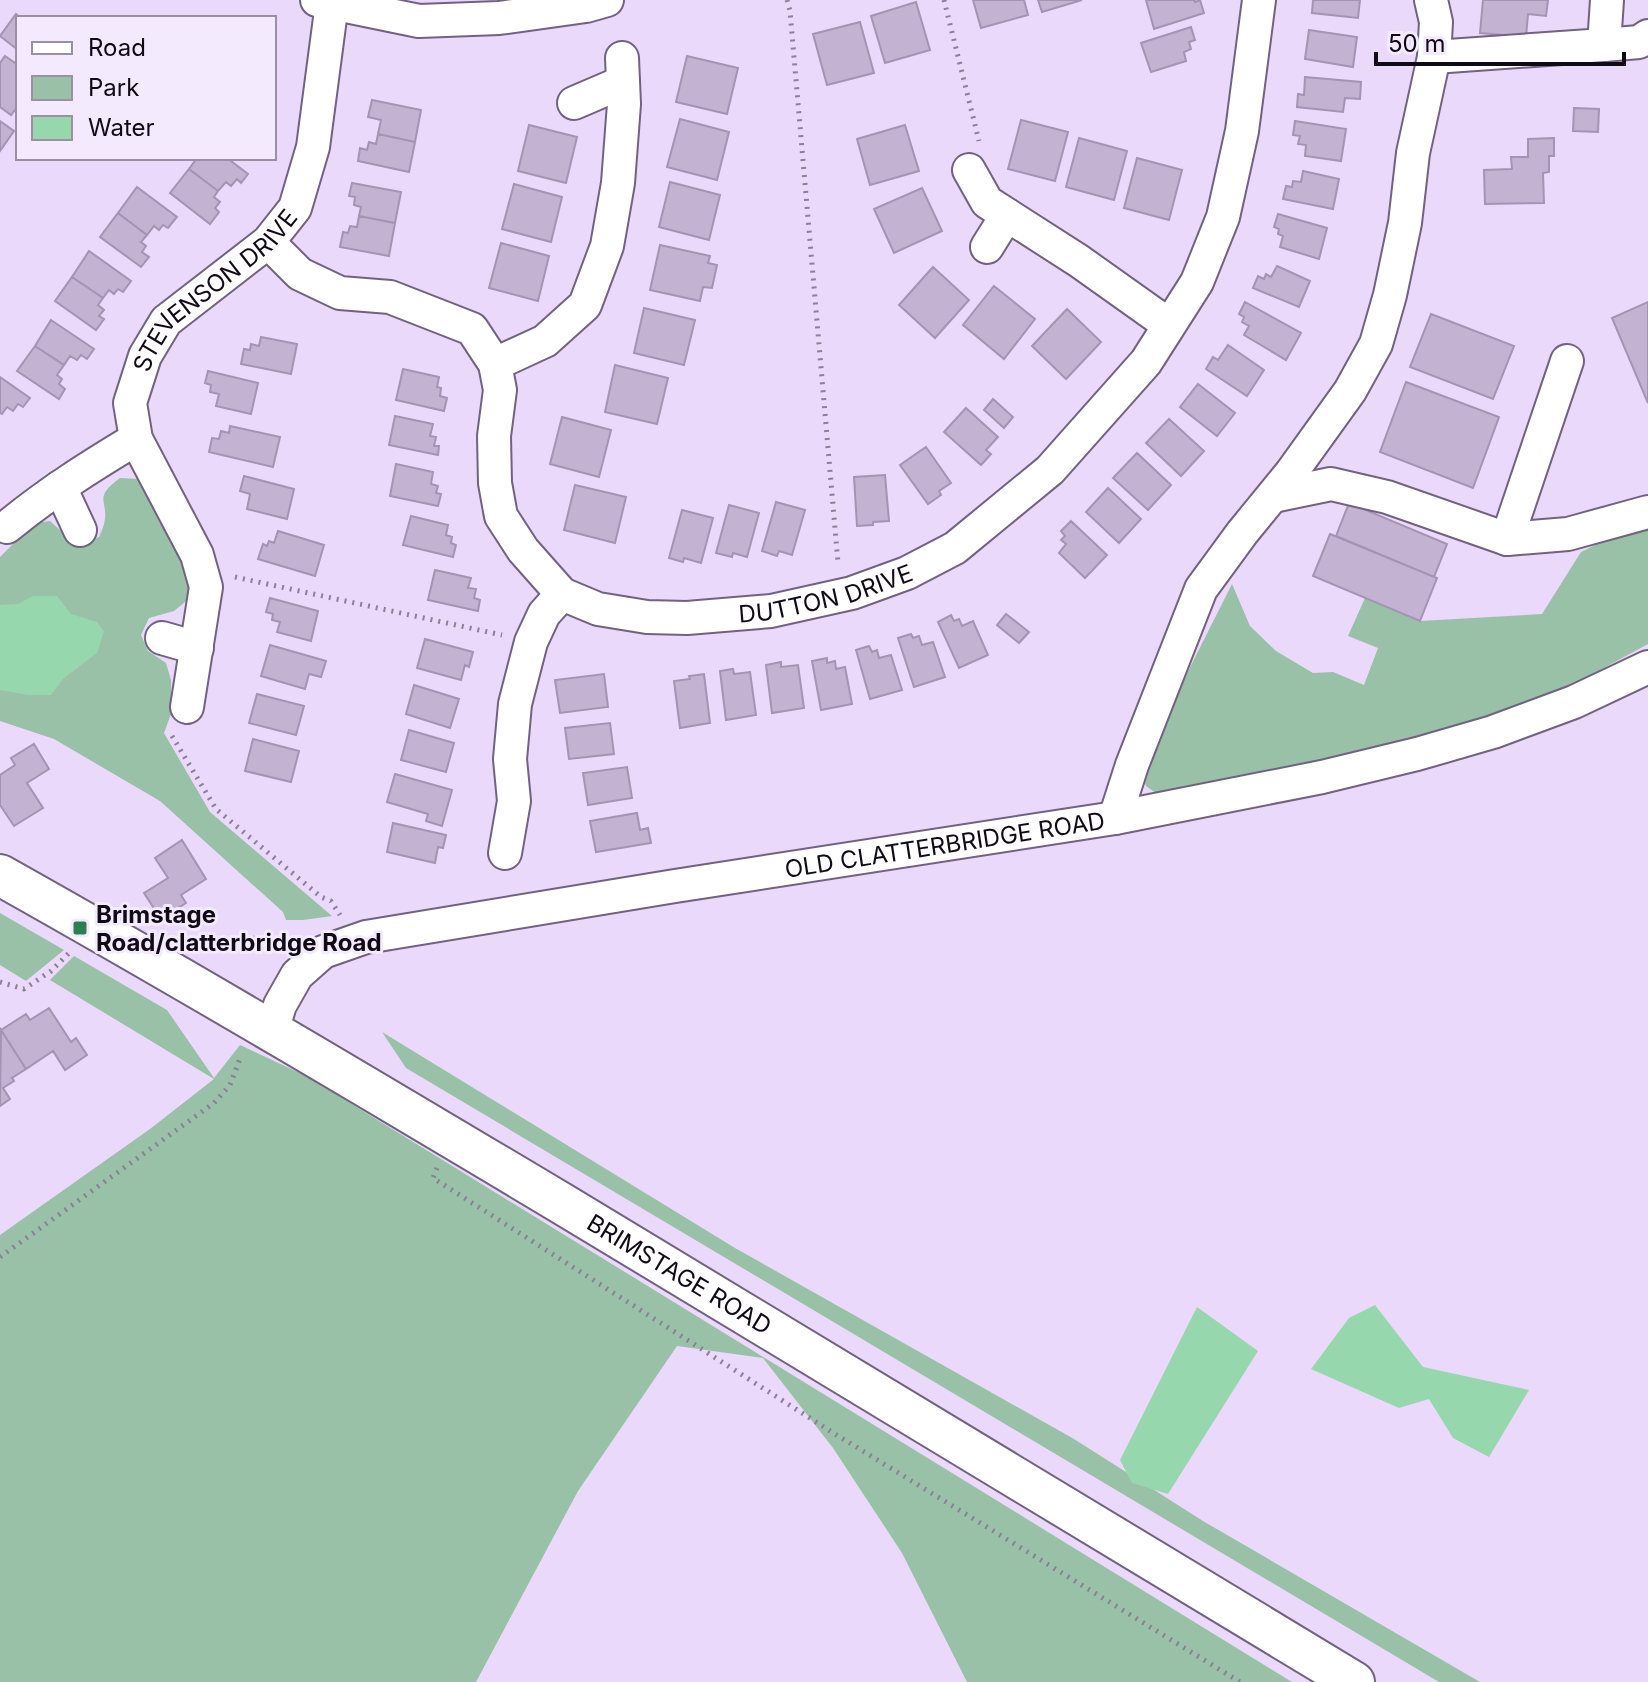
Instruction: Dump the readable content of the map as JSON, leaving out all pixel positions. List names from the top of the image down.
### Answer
{
  "streets": {
    "main road": ["BRIMSTAGE ROAD"],
    "street": ["STEVENSON DRIVE", "DUTTON DRIVE", "OLD CLATTERBRIDGE ROAD"]
  },
  "crossings": [
    ["STEVENSON DRIVE", "DUTTON DRIVE"],
    ["OLD CLATTERBRIDGE ROAD", "BRIMSTAGE ROAD"]
  ],
  "places": {
    "transit": ["Brimstage Road/clatterbridge Road"]
  },
  "legend": ["Road", "Park", "Water"],
  "scale_bar": "50 m"
}
